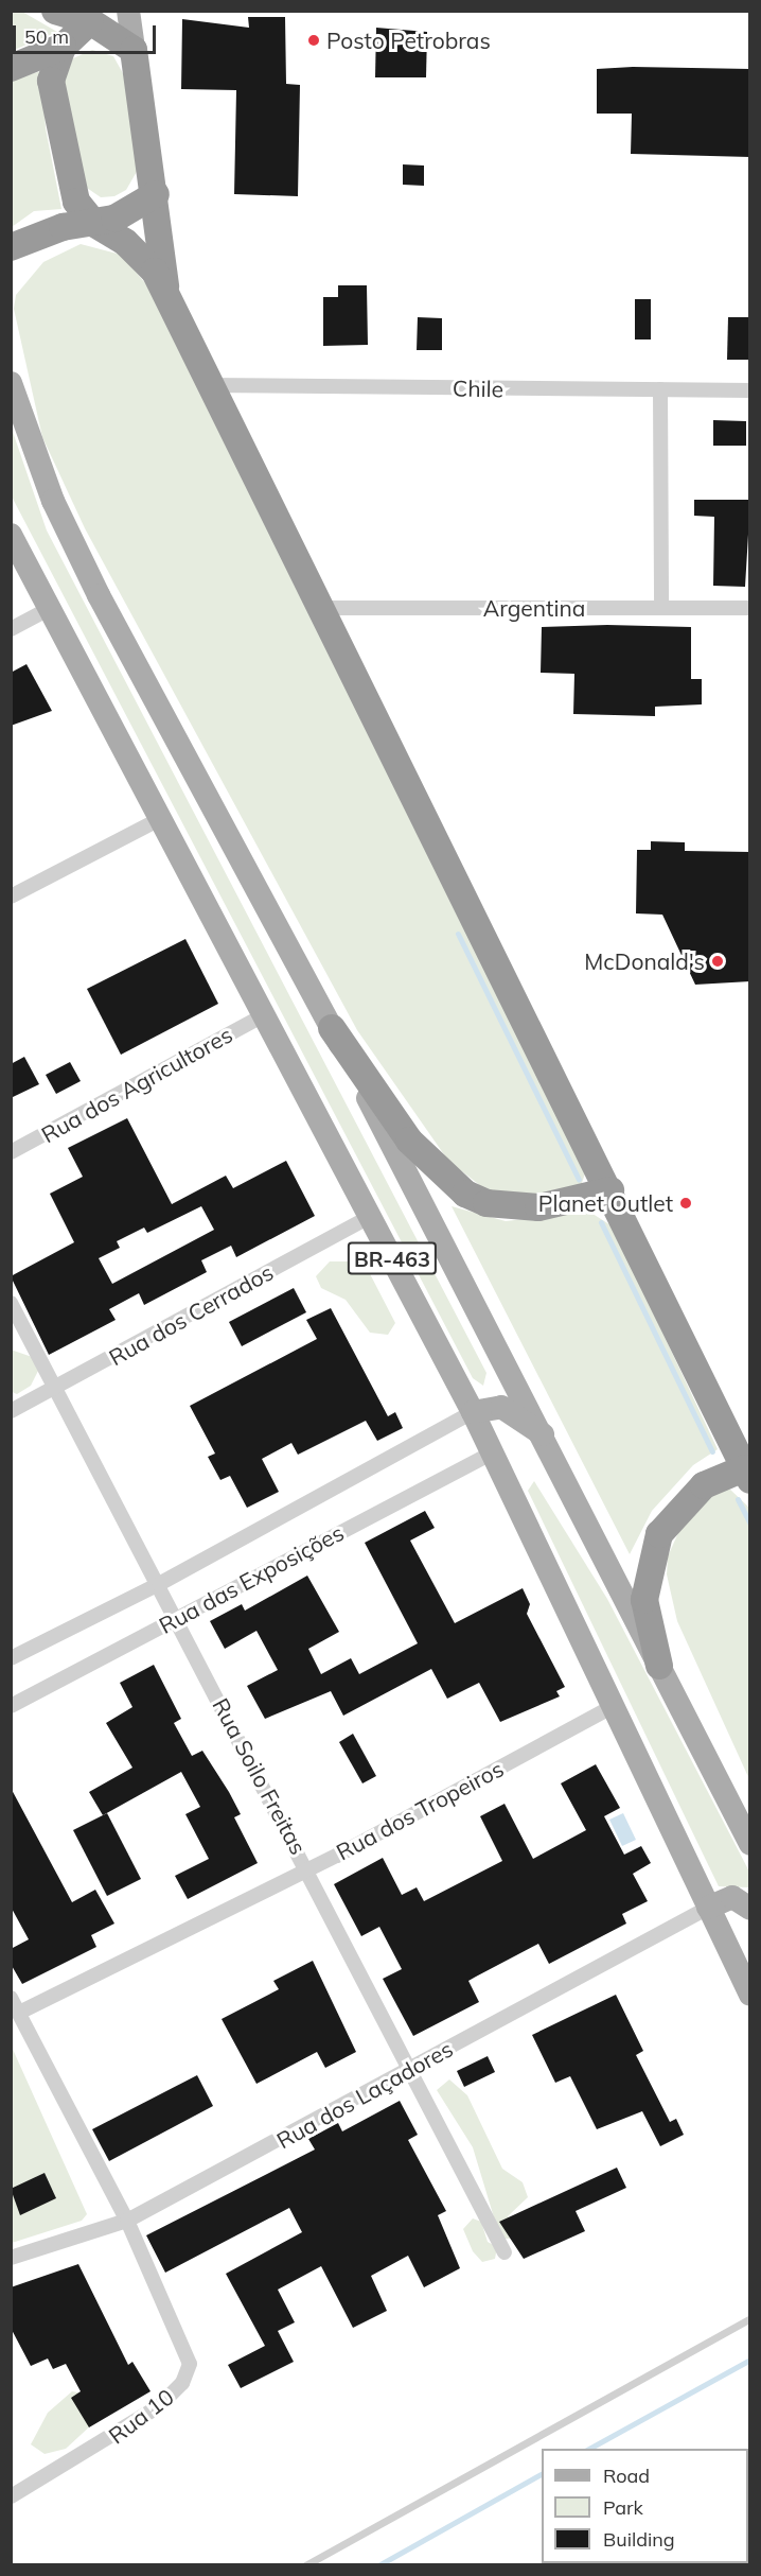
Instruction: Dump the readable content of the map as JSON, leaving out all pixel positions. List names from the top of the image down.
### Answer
{
  "streets": {
    "main road": ["BR-463"],
    "street": [
      "Chile",
      "Argentina",
      "Rua dos Agricultores",
      "Rua dos Cerrados",
      "Rua das Exposições",
      "Rua Soilo Freitas",
      "Rua dos Tropeiros",
      "Rua dos Laçadores",
      "Rua 10"
    ]
  },
  "crossings": [
    ["Rua dos Agricultores", "BR-463"],
    ["BR-463", "Rua dos Cerrados"],
    ["BR-463", "Rua das Exposições"],
    ["BR-463", "Rua dos Tropeiros"],
    ["BR-463", "Rua dos Laçadores"],
    ["Rua dos Cerrados", "Rua Soilo Freitas"],
    ["Rua das Exposições", "Rua Soilo Freitas"],
    ["Rua Soilo Freitas", "Rua dos Tropeiros"],
    ["Rua Soilo Freitas", "Rua dos Laçadores"],
    ["Rua dos Tropeiros", "Rua 10"],
    ["Rua dos Laçadores", "Rua 10"]
  ],
  "places": ["Posto Petrobras", "McDonald's", "Planet Outlet"],
  "legend": ["Road", "Park", "Building"],
  "scale_bar": "50 m"
}
